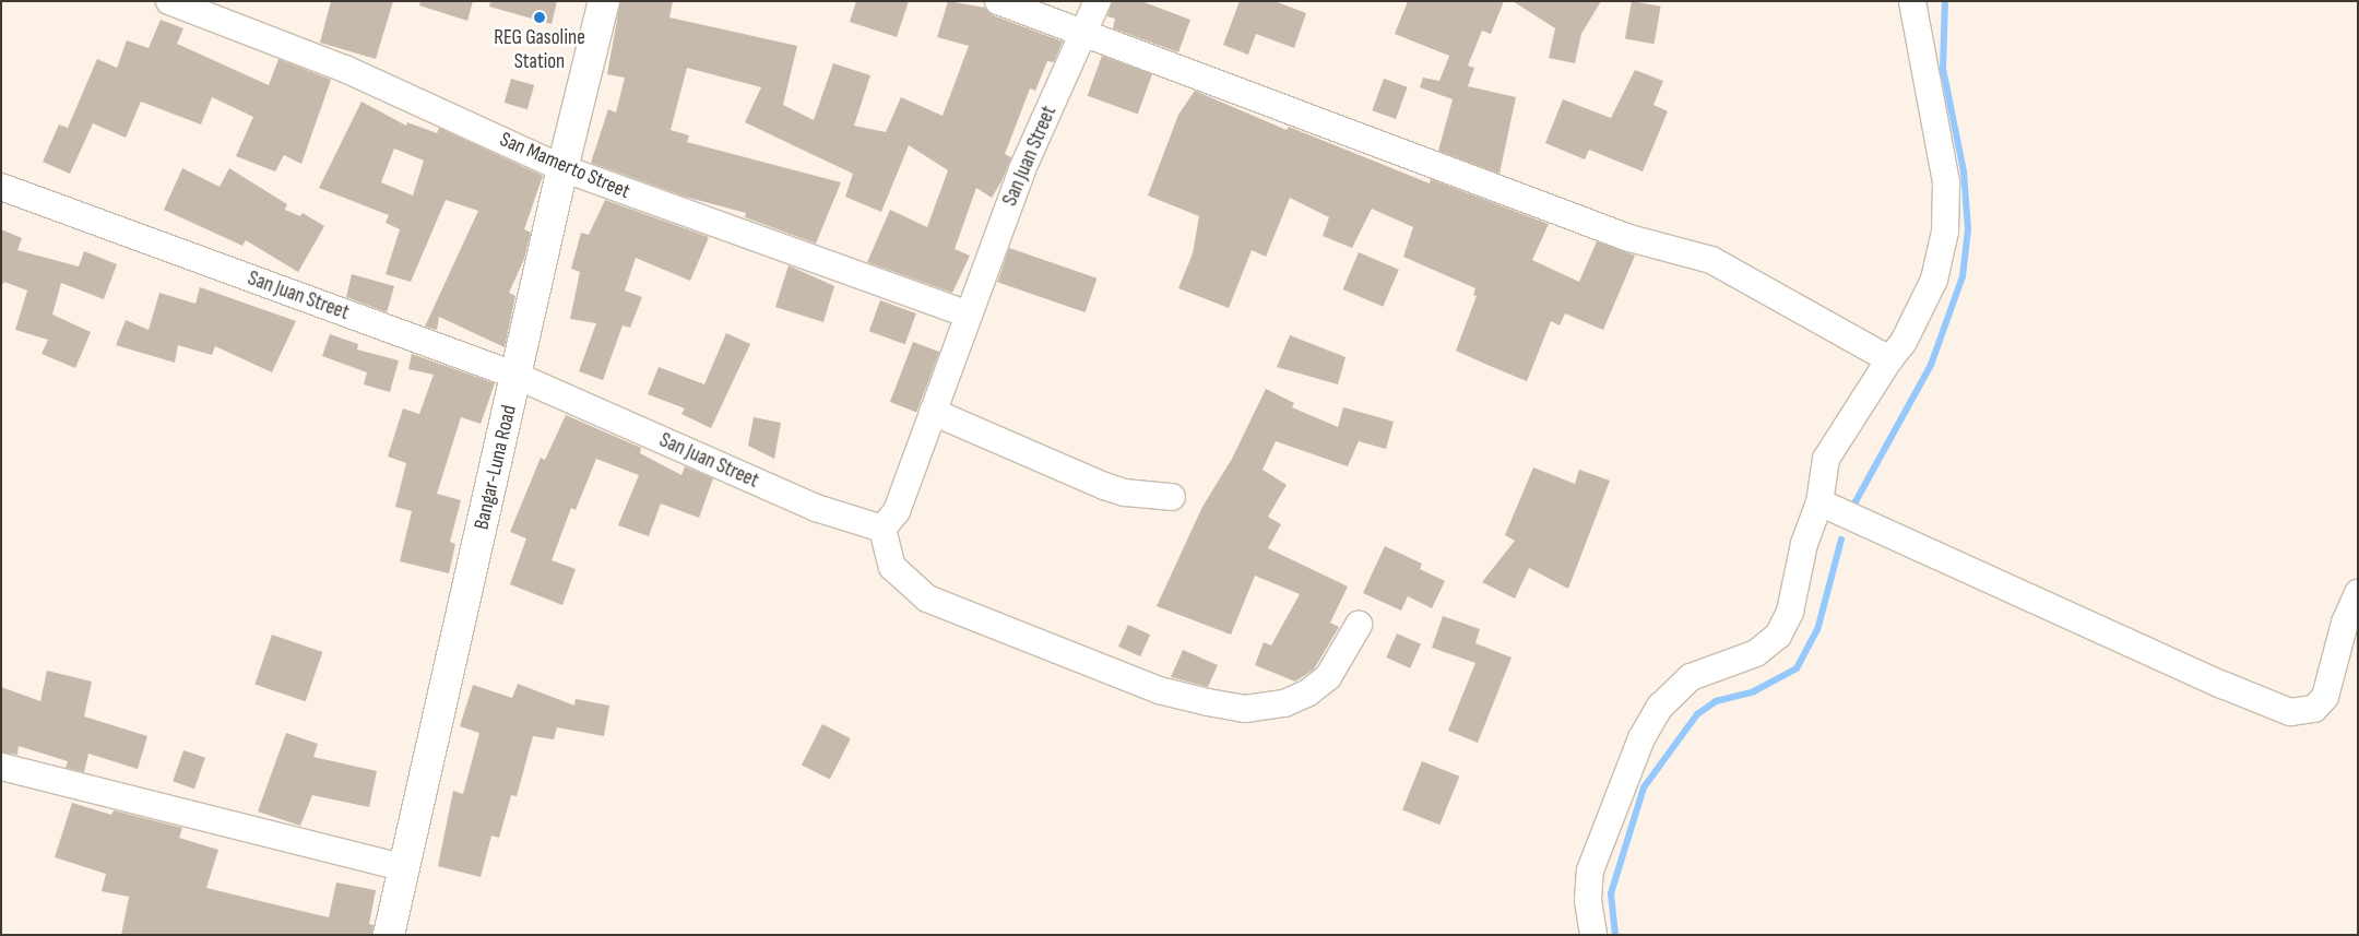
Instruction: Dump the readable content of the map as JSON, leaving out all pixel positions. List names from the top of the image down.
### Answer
{
  "streets": {
    "main road": ["Bangar-Luna Road"],
    "street": ["San Juan Street", "San Mamerto Street"]
  },
  "crossings": [
    ["San Juan Street", "San Mamerto Street"],
    ["San Juan Street", "Bangar-Luna Road"],
    ["San Mamerto Street", "Bangar-Luna Road"]
  ],
  "places": ["REG Gasoline Station"]
}
